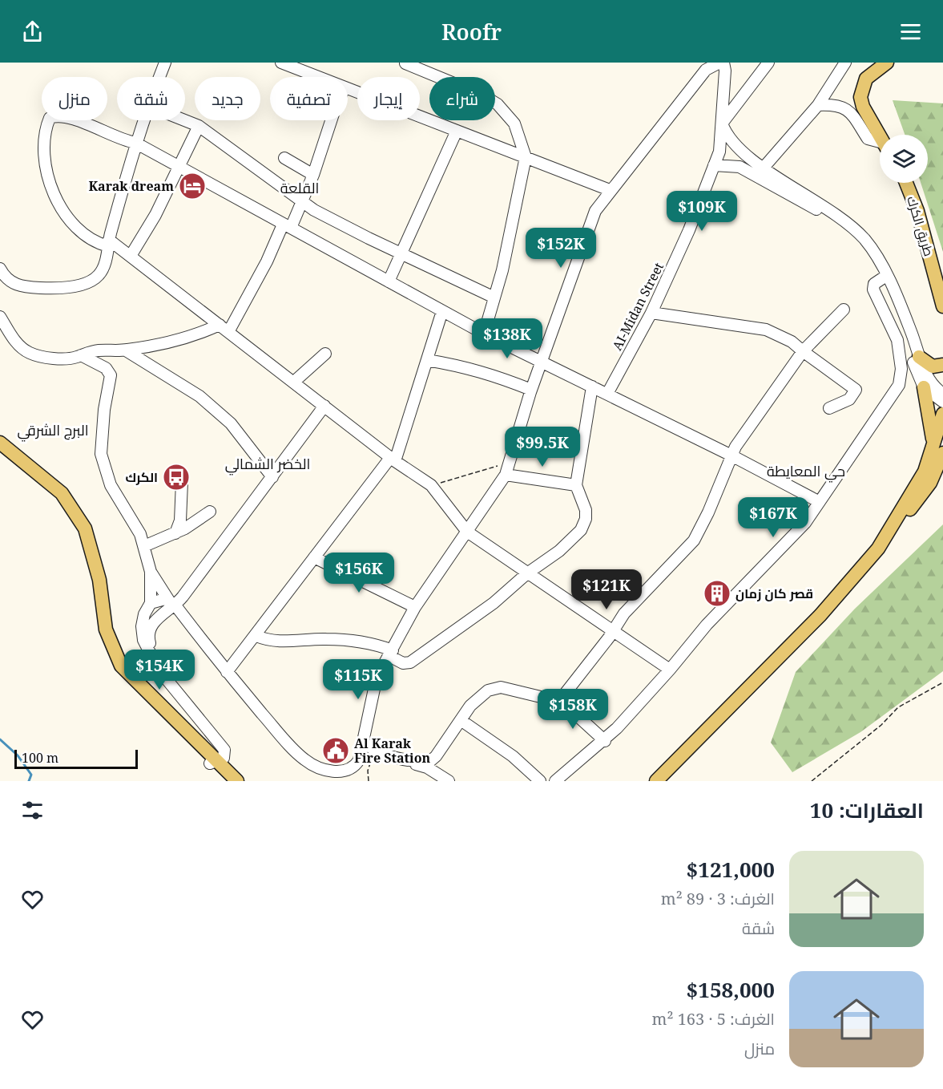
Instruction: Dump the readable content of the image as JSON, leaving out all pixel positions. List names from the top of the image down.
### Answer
{
  "streets": {
    "main road": ["طريق الكرك"],
    "street": ["AI-Midan Street"]
  },
  "districts": [
    "القلعة",
    "البرج الشرقي",
    "الخضر الشمالي",
    "حي المعايطة"
  ],
  "places": {
    "hotel": ["Karak dream"],
    "bus stop": ["الكرك"],
    "building": ["قصر كان زمان"],
    "public building": ["Al Karak Fire Station"]
  },
  "scale_bar": "100 m",
  "page": {
    "header": "Roofr",
    "chip": [
      "شراء",
      "إيجار",
      "تصفية",
      "جديد",
      "شقة",
      "منزل"
    ],
    "price": [
      "$109K",
      "$152K",
      "$138K",
      "$99.5K",
      "$167K",
      "$156K",
      "$121K",
      "$154K",
      "$115K",
      "$158K"
    ],
    "scale": "100 m",
    "heading": "العقارات: 10",
    "list": [
      {
        "name": "$121,000",
        "note": "الغرف: 3 · 89 m² · شقة"
      },
      {
        "name": "$158,000",
        "note": "الغرف: 5 · 163 m² · منزل"
      }
    ]
  }
}
